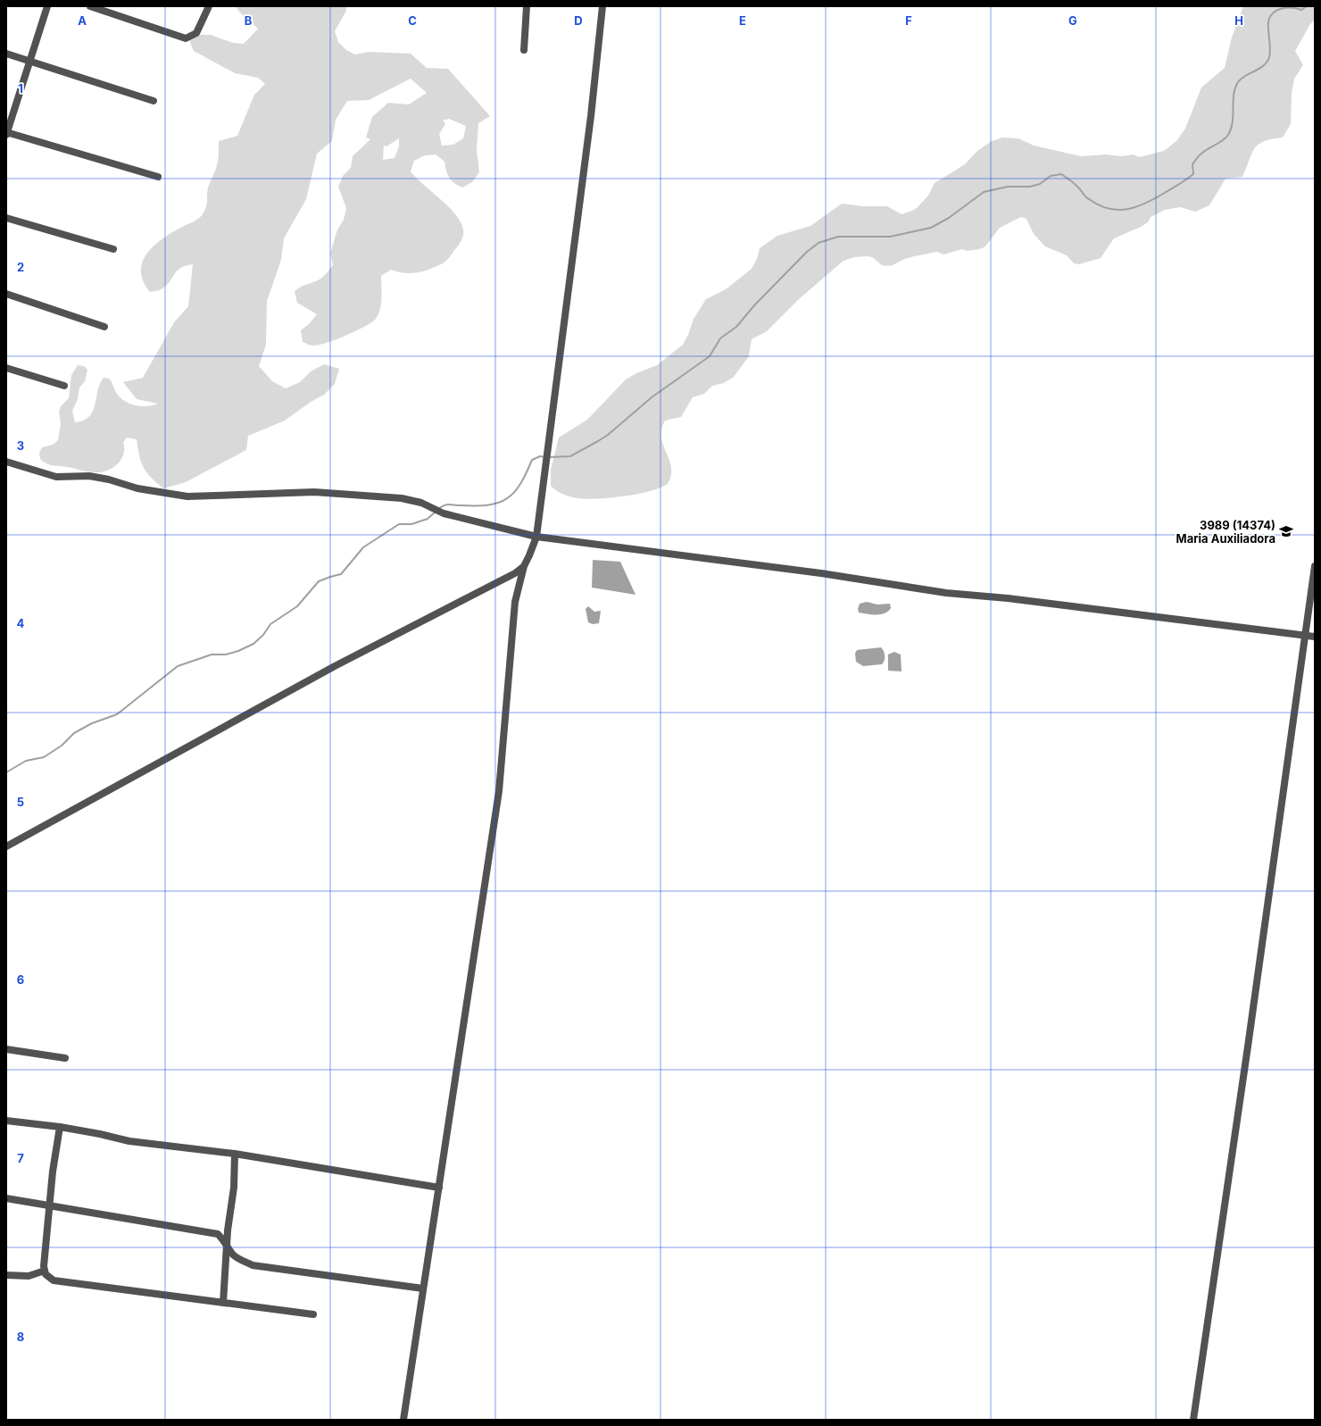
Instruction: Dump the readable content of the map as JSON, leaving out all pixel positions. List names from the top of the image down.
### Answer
{
  "places": {
    "school or university": ["3989 (14374) Maria Auxiliadora"]
  },
  "grid": {
    "columns": [
      "A",
      "B",
      "C",
      "D",
      "E",
      "F",
      "G",
      "H"
    ],
    "rows": [
      "1",
      "2",
      "3",
      "4",
      "5",
      "6",
      "7",
      "8"
    ]
  }
}
